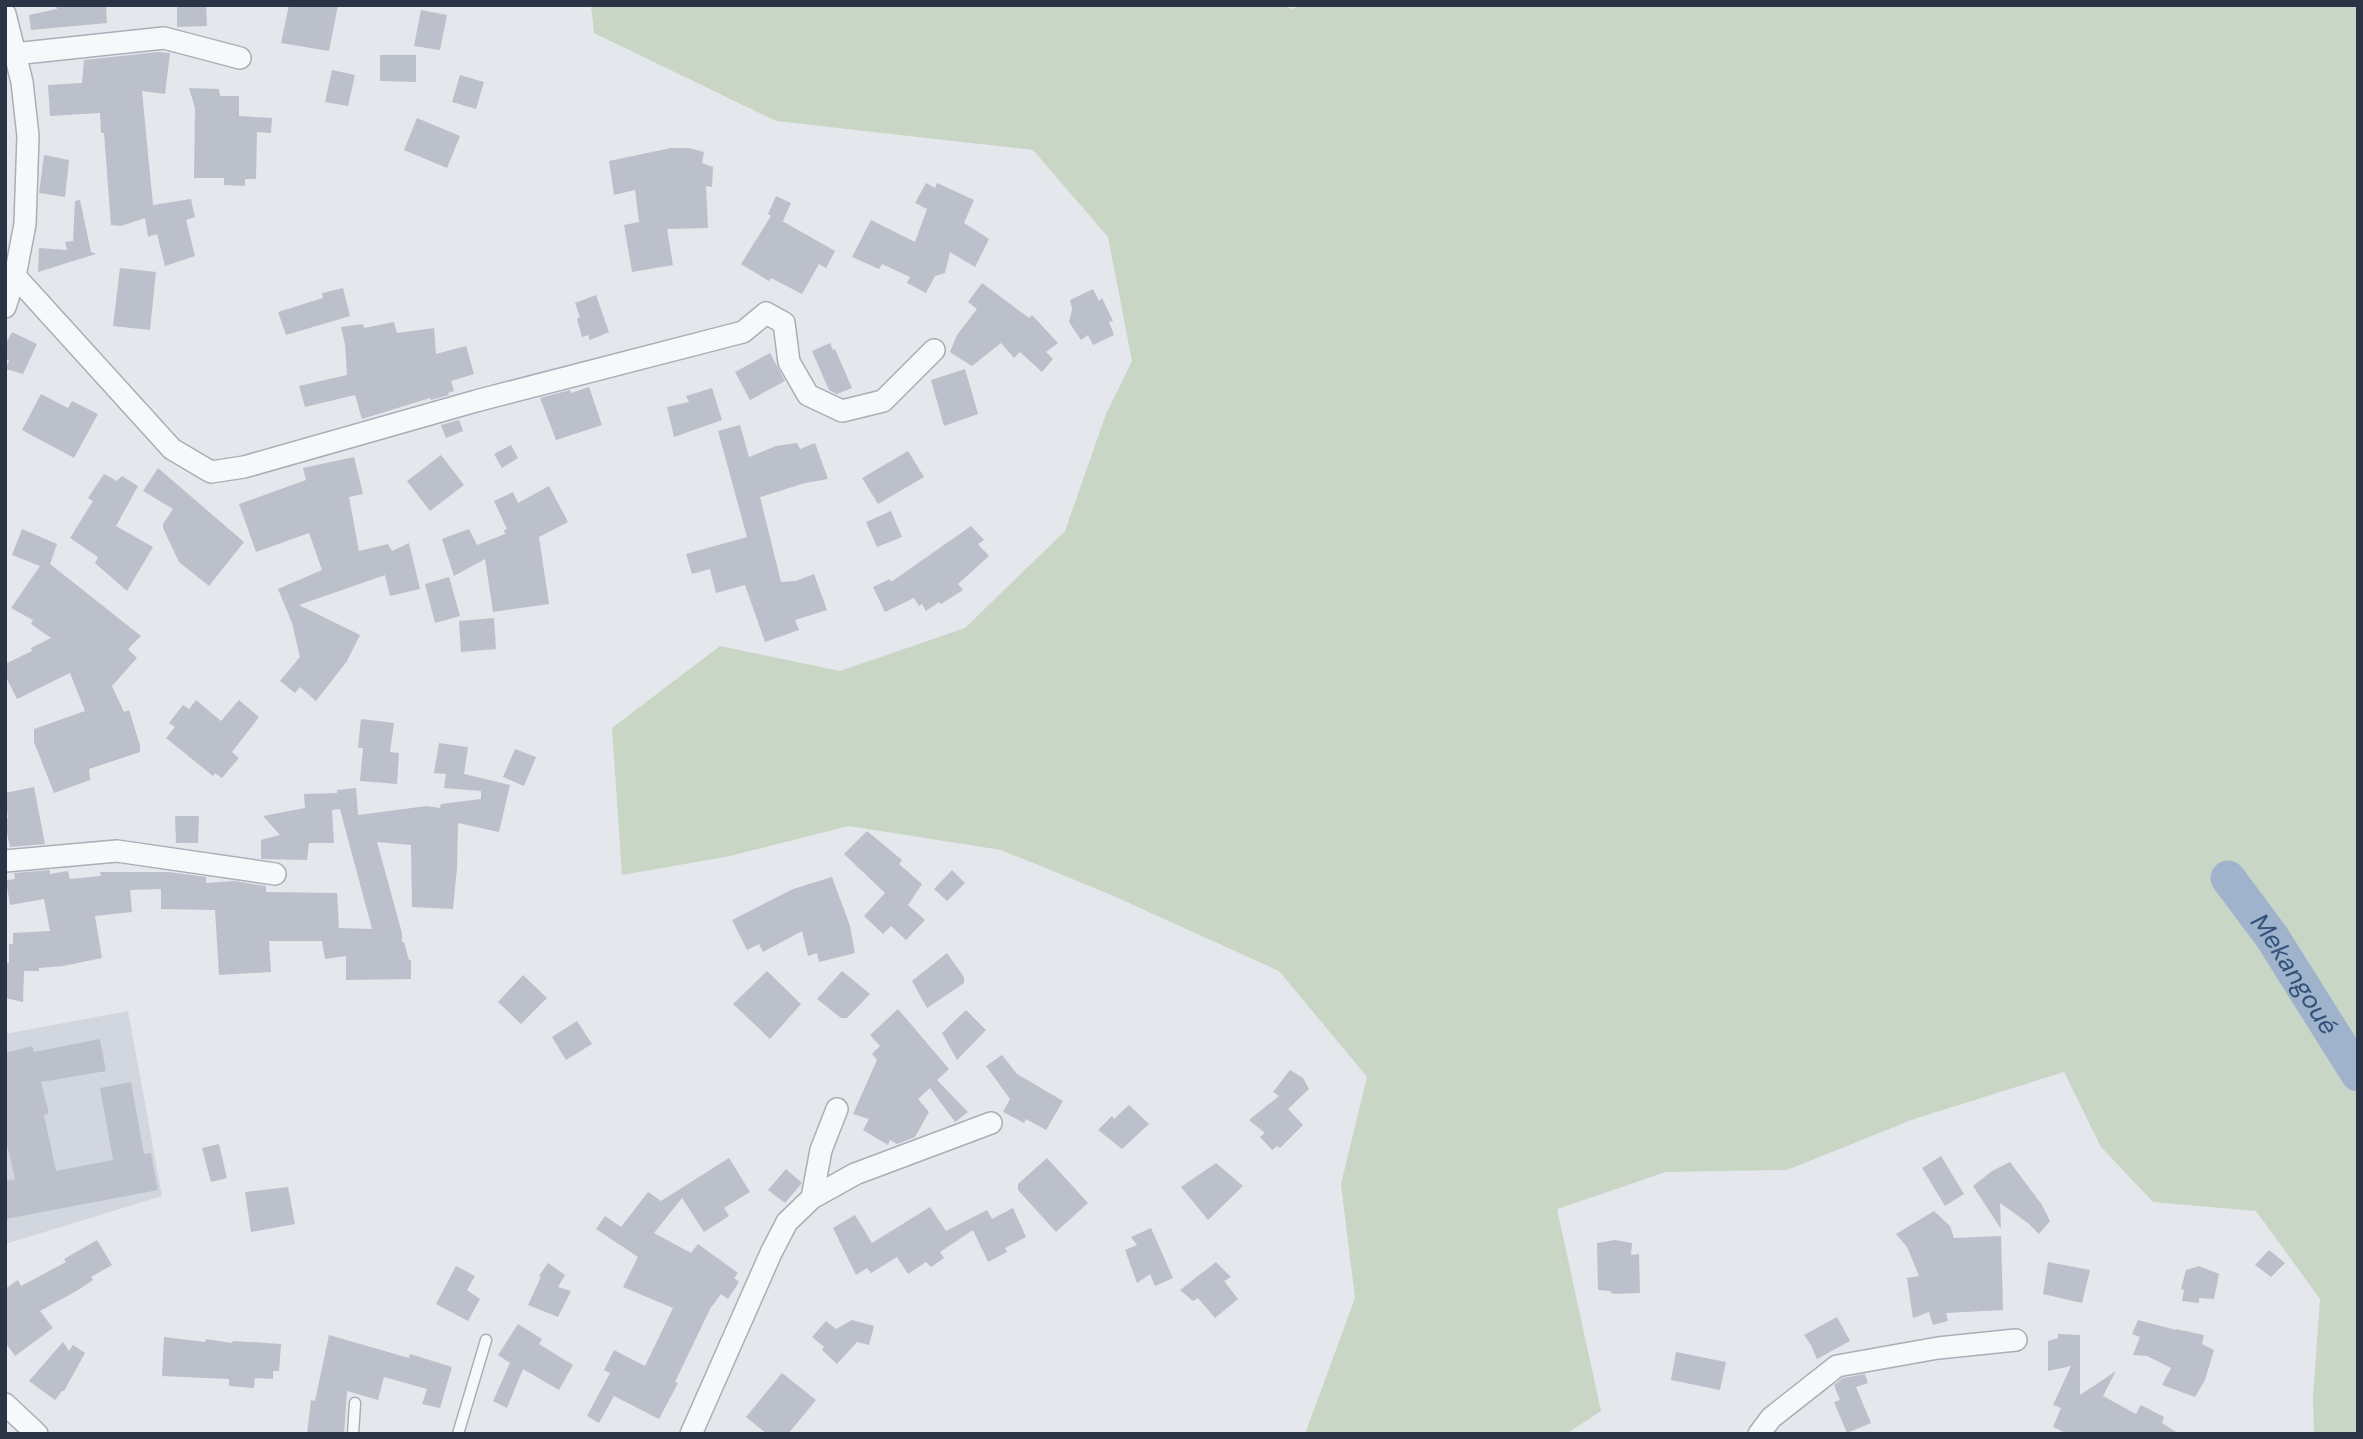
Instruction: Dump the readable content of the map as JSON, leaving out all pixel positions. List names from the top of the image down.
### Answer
{
  "water": ["Mekangoué"]
}
